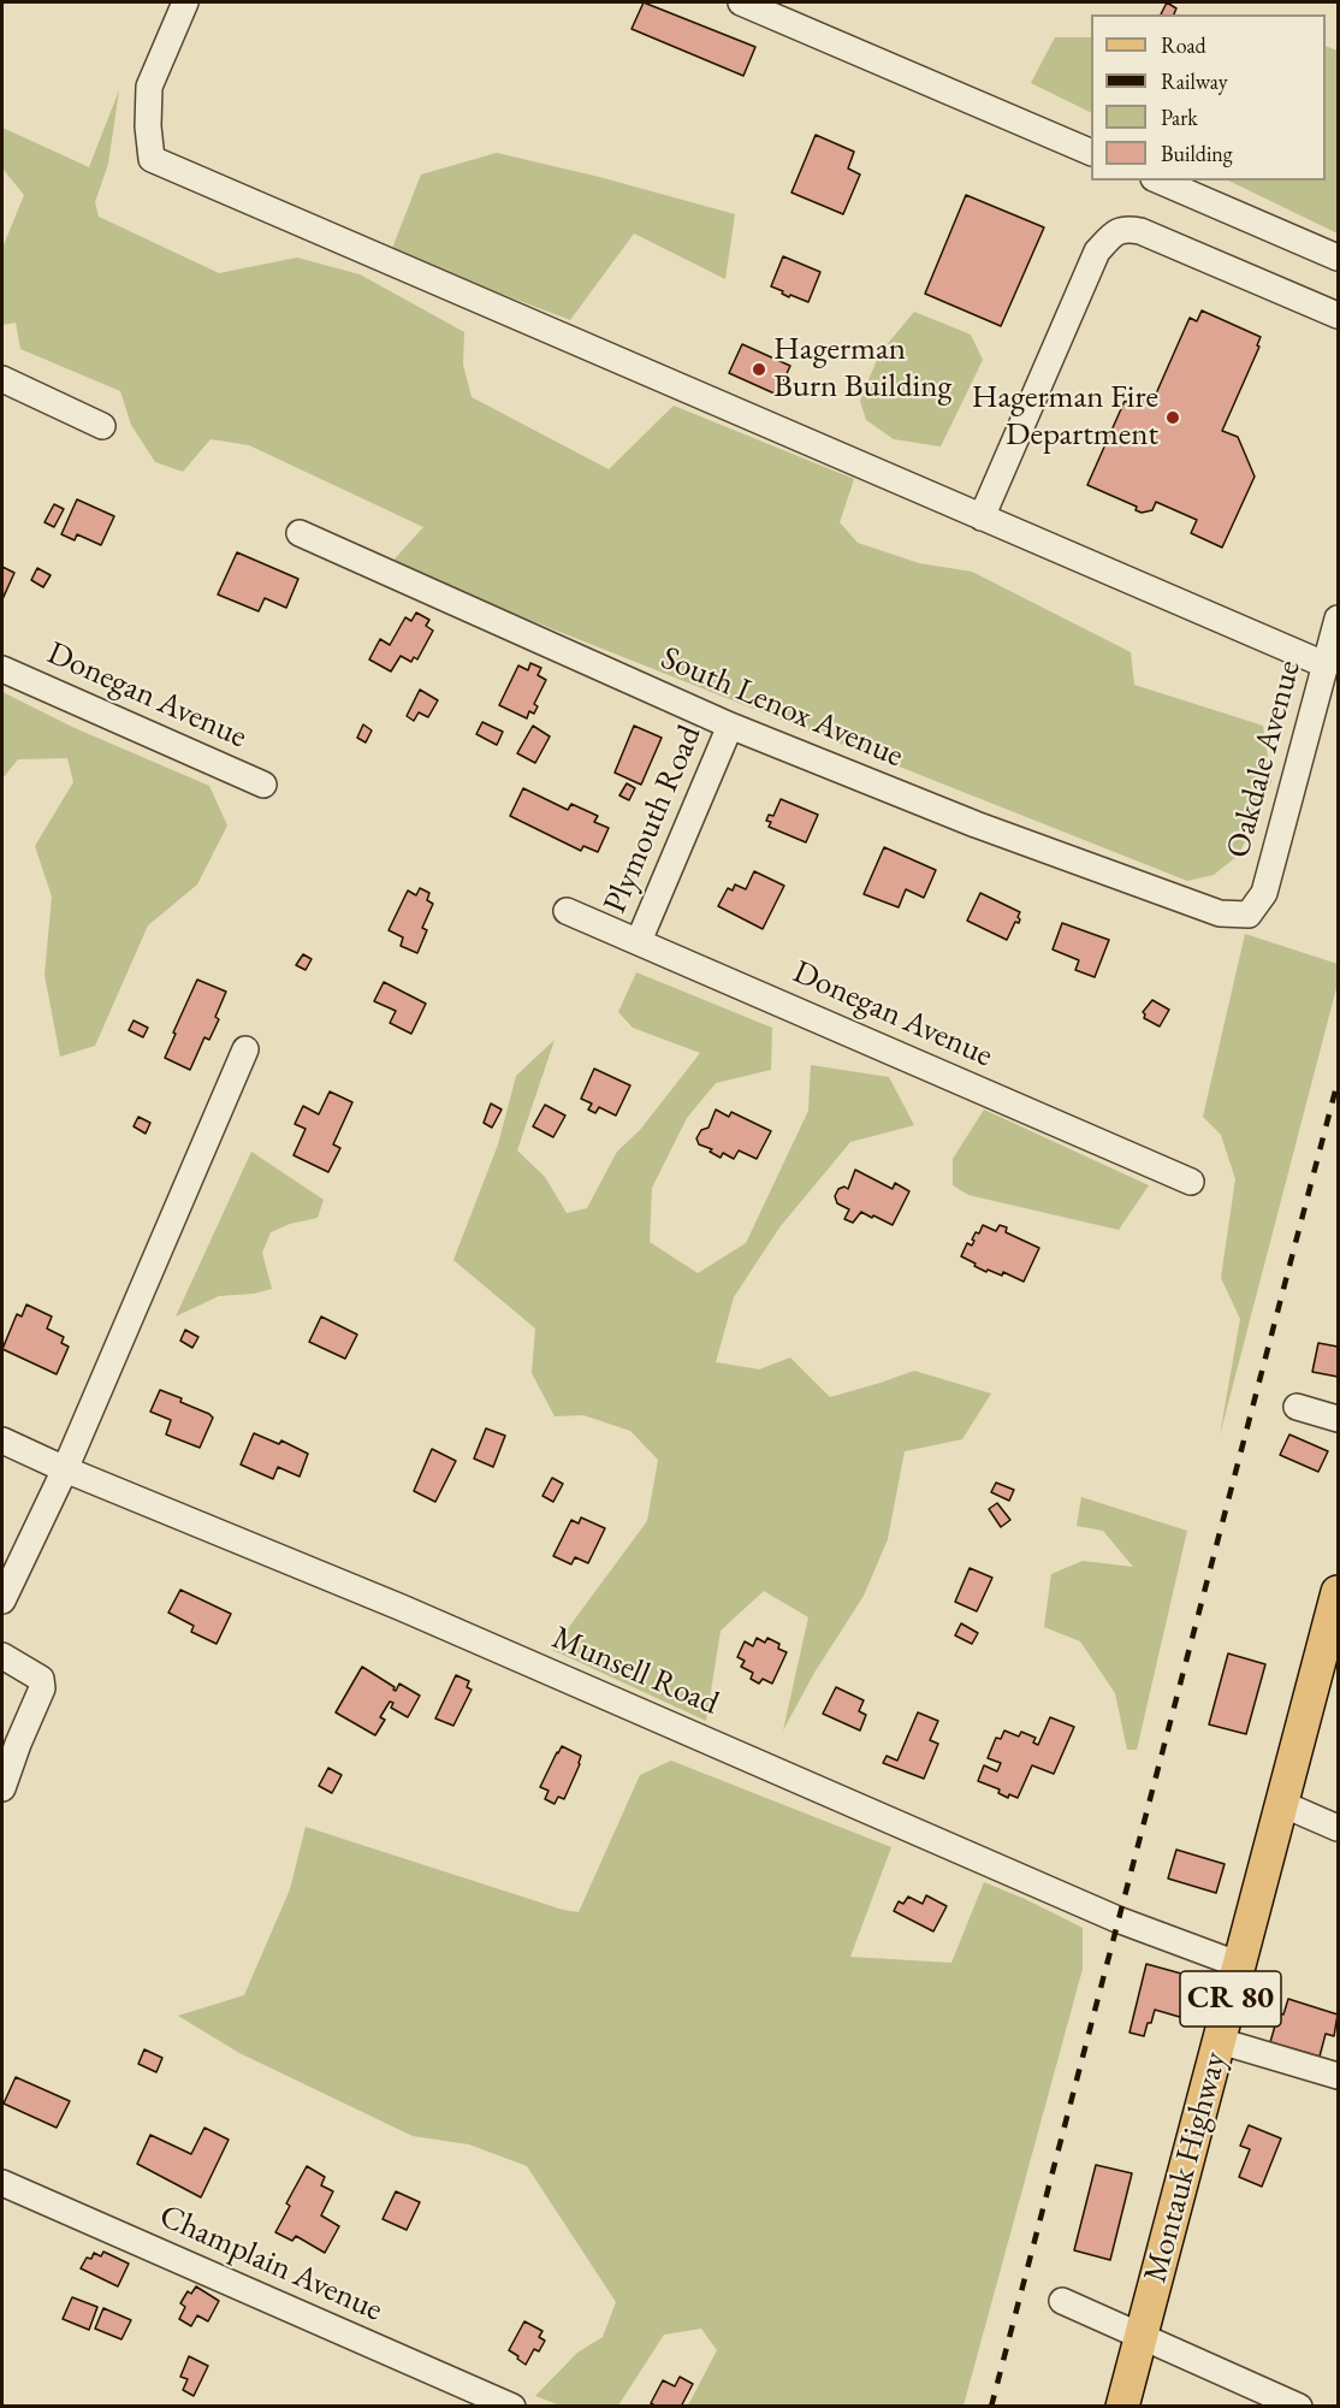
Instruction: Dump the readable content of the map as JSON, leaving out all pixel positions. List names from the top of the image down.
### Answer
{
  "streets": {
    "main road": ["CR 80", "Montauk Highway"],
    "street": [
      "Donegan Avenue",
      "South Lenox Avenue",
      "Oakdale Avenue",
      "Plymouth Road",
      "Munsell Road",
      "Champlain Avenue"
    ]
  },
  "crossings": [
    ["Donegan Avenue", "Plymouth Road"],
    ["South Lenox Avenue", "Oakdale Avenue"],
    ["South Lenox Avenue", "Plymouth Road"],
    ["Munsell Road", "Montauk Highway"]
  ],
  "places": ["Hagerman Burn Building", "Hagerman Fire Department"],
  "legend": [
    "Road",
    "Railway",
    "Park",
    "Building"
  ]
}
